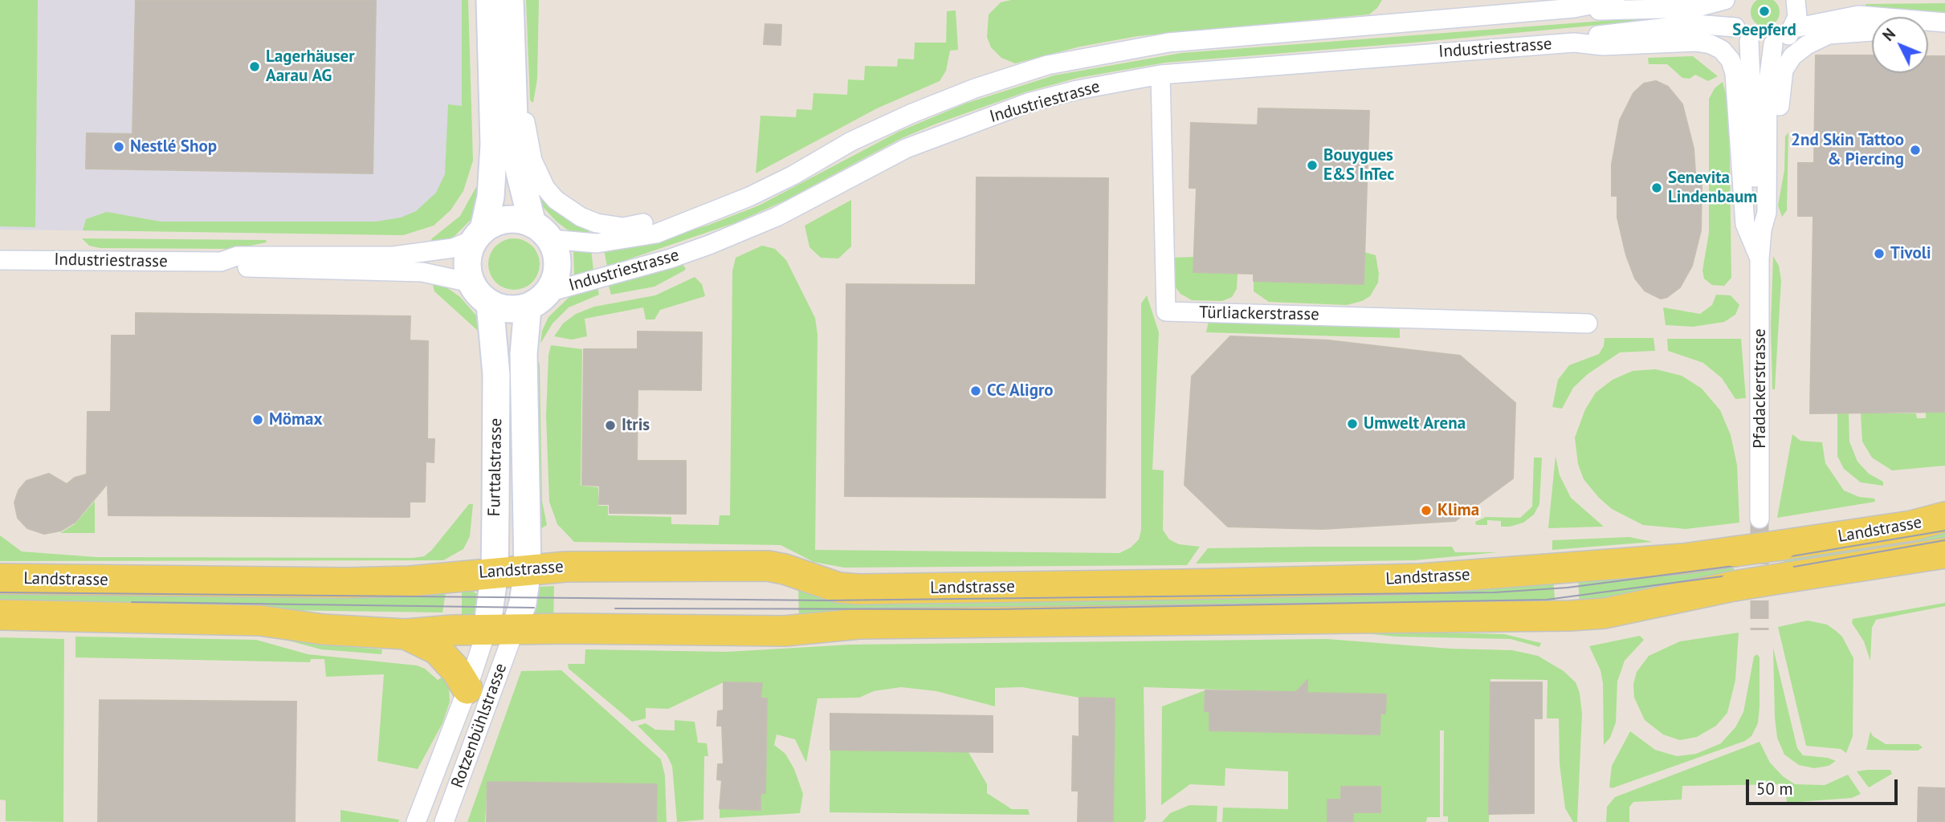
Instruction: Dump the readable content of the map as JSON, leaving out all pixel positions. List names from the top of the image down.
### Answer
{
  "streets": {
    "main road": ["Furttalstrasse", "Landstrasse"],
    "street": [
      "Industriestrasse",
      "Türliackerstrasse",
      "Pfadackerstrasse",
      "Rotzenbühlstrasse"
    ]
  },
  "crossings": [
    ["Industriestrasse", "Türliackerstrasse"],
    ["Industriestrasse", "Pfadackerstrasse"],
    ["Industriestrasse", "Furttalstrasse"],
    ["Furttalstrasse", "Landstrasse"],
    ["Furttalstrasse", "Rotzenbühlstrasse"],
    ["Landstrasse", "Rotzenbühlstrasse"]
  ],
  "places": [
    "Seepferd",
    "Lagerhäuser Aarau AG",
    "Nestlé Shop",
    "2nd Skin Tattoo & Piercing",
    "Bouygues E&S InTec",
    "Senevita Lindenbaum",
    "Tivoli",
    "CC Aligro",
    "Mömax",
    "Umwelt Arena",
    "Itris",
    "Klima"
  ],
  "scale_bar": "50 m",
  "north": "top left"
}
